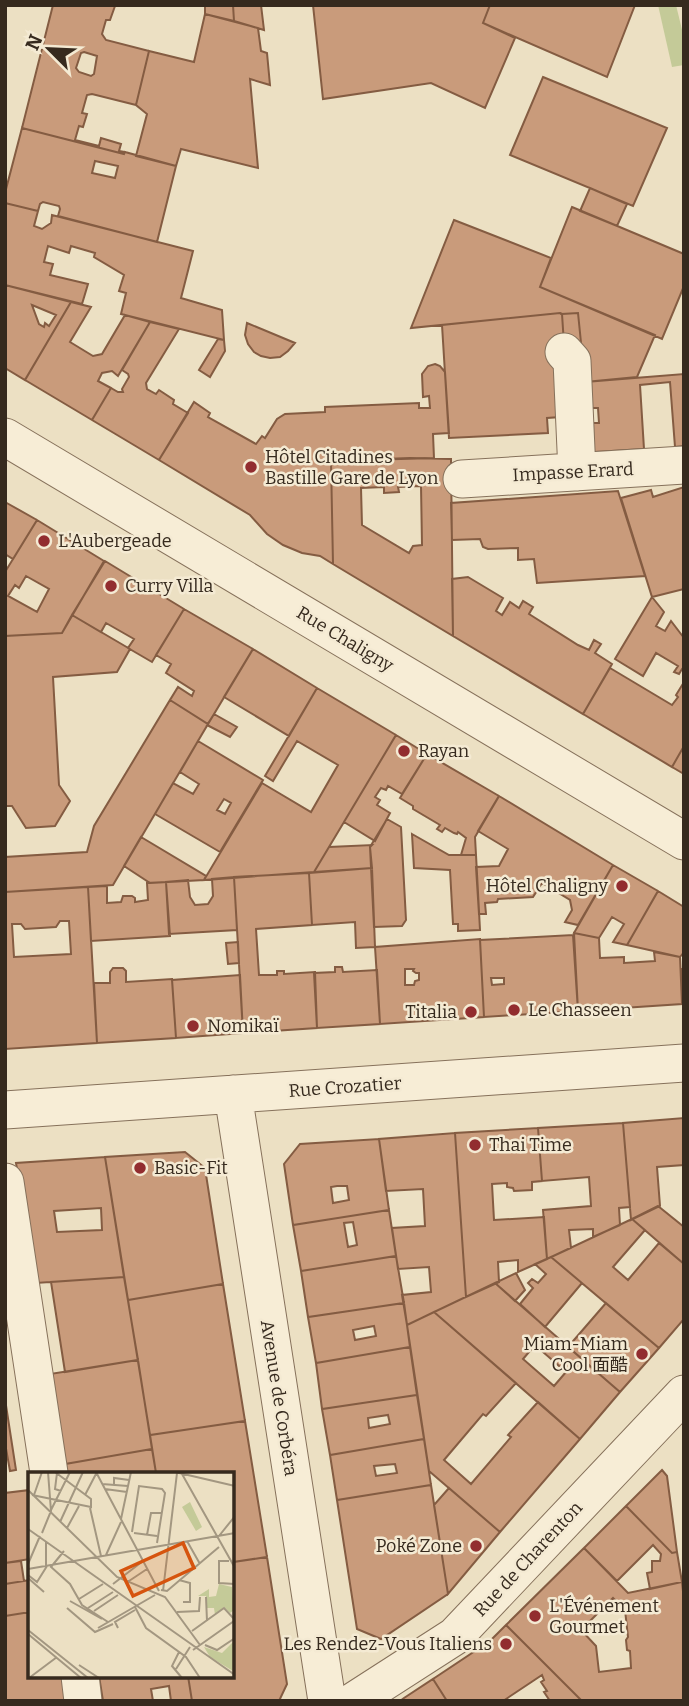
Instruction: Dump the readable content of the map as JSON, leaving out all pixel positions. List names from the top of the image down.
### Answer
{
  "streets": {
    "street": [
      "Impasse Erard",
      "Rue Chaligny",
      "Rue Crozatier",
      "Avenue de Corbéra",
      "Rue de Charenton"
    ]
  },
  "crossings": [
    ["Rue Crozatier", "Avenue de Corbéra"]
  ],
  "places": [
    "Hôtel Citadines Bastille Gare de Lyon",
    "L'Aubergeade",
    "Curry Villa",
    "Rayan",
    "Hôtel Chaligny",
    "Le Chasseen",
    "Titalia",
    "Nomikaï",
    "Thai Time",
    "Basic-Fit",
    "Miam-Miam Cool 面酷",
    "Poké Zone",
    "L'Événement Gourmet",
    "Les Rendez-Vous Italiens"
  ],
  "north": "top left"
}
